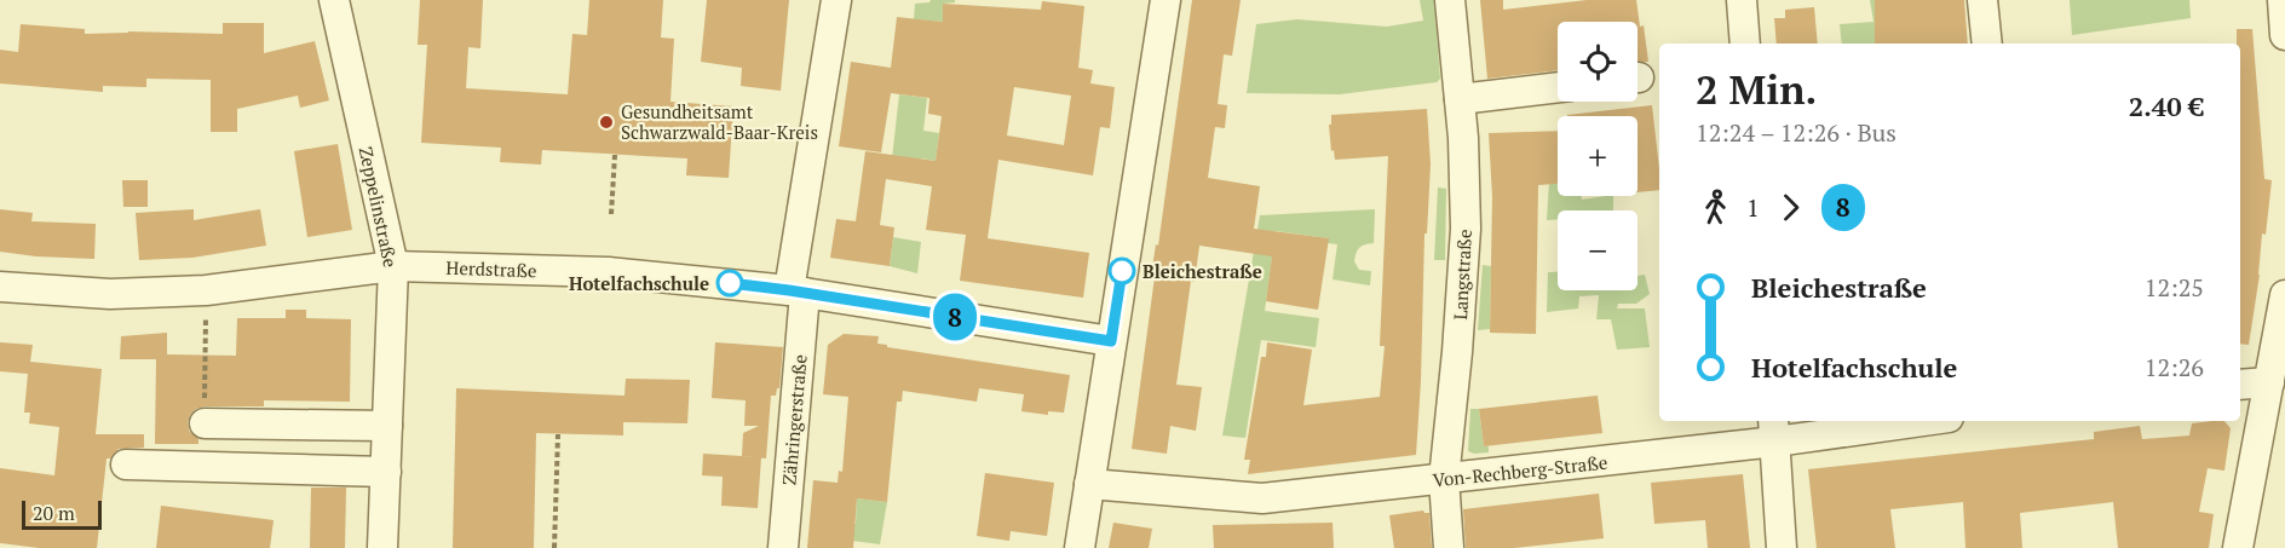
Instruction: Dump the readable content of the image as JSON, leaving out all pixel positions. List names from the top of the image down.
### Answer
{
  "streets": {
    "street": [
      "Zeppelinstraße",
      "Herdstraße",
      "Langstraße",
      "Zähringerstraße",
      "Von-Rechberg-Straße"
    ]
  },
  "crossings": [
    ["Zeppelinstraße", "Herdstraße"],
    ["Herdstraße", "Zähringerstraße"],
    ["Langstraße", "Von-Rechberg-Straße"]
  ],
  "places": ["Gesundheitsamt Schwarzwald-Baar-Kreis", "Bleichestraße", "Hotelfachschule"],
  "lines": ["bus line 8"],
  "scale_bar": "20 m",
  "page": {
    "on_map": "8",
    "map_buttons": ["+", "−"],
    "heading": ["2 Min.", "12:24 – 12:26 · Bus", "2.40 €"],
    "legs": ["1", "8"],
    "list": [
      {
        "name": "Bleichestraße",
        "value": "12:25"
      },
      {
        "name": "Hotelfachschule",
        "value": "12:26"
      }
    ],
    "scale": "20 m"
  }
}
